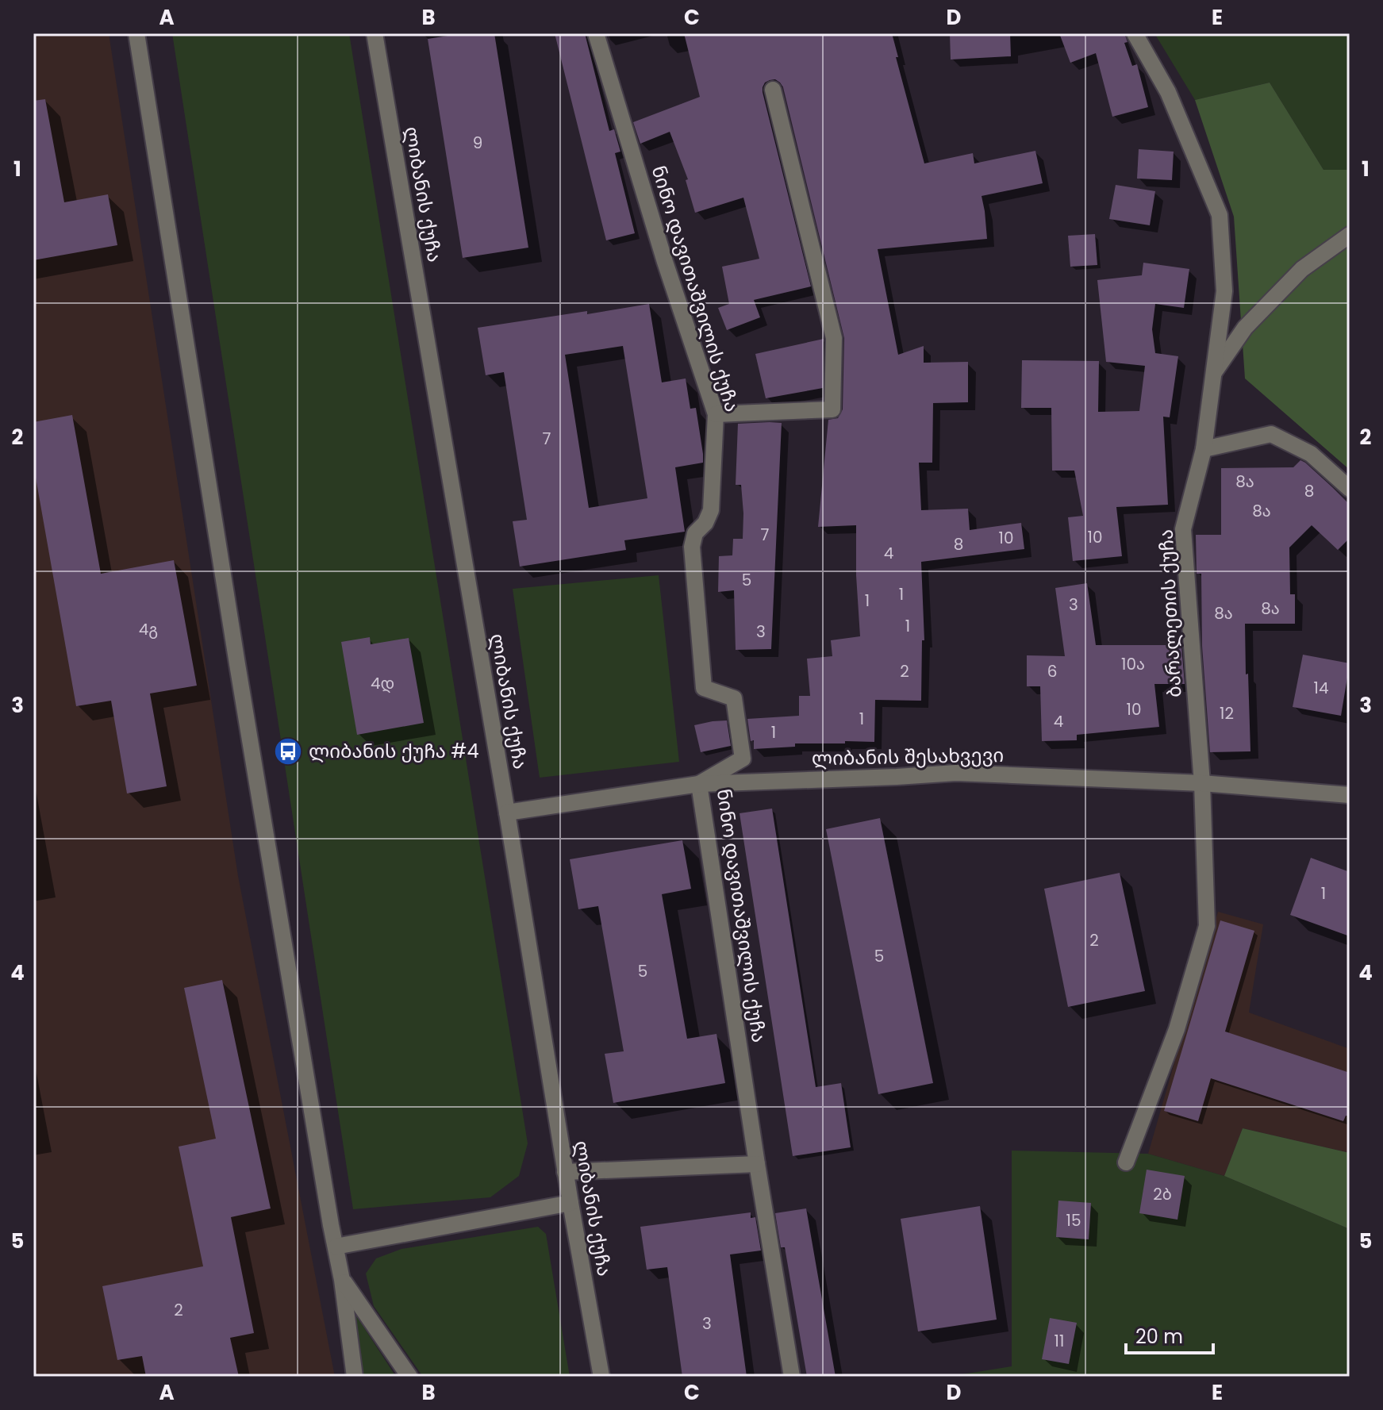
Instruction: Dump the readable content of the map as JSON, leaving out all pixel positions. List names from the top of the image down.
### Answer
{
  "streets": {
    "street": [
      "ლიბანის ქუჩა",
      "ნინო დავითაშვილის ქუჩა",
      "ბარალეთის ქუჩა",
      "ლიბანის შესახვევი"
    ]
  },
  "crossings": [
    ["ლიბანის ქუჩა", "ლიბანის შესახვევი"],
    ["ნინო დავითაშვილის ქუჩა", "ლიბანის შესახვევი"],
    ["ბარალეთის ქუჩა", "ლიბანის შესახვევი"]
  ],
  "places": {
    "bus stop": ["ლიბანის ქუჩა #4"]
  },
  "house_numbers": [
    "9",
    "7",
    "8ა",
    "8",
    "8ა",
    "7",
    "10",
    "10",
    "8",
    "4",
    "5",
    "1",
    "1",
    "3",
    "8ა",
    "8ა",
    "1",
    "4გ",
    "3",
    "10ა",
    "2",
    "6",
    "4დ",
    "14",
    "10",
    "12",
    "1",
    "4",
    "1",
    "1",
    "2",
    "5",
    "5",
    "2ბ",
    "15",
    "2",
    "3",
    "11"
  ],
  "scale_bar": "20 m",
  "grid": {
    "columns": [
      "A",
      "B",
      "C",
      "D",
      "E"
    ],
    "rows": [
      "1",
      "2",
      "3",
      "4",
      "5"
    ]
  }
}
